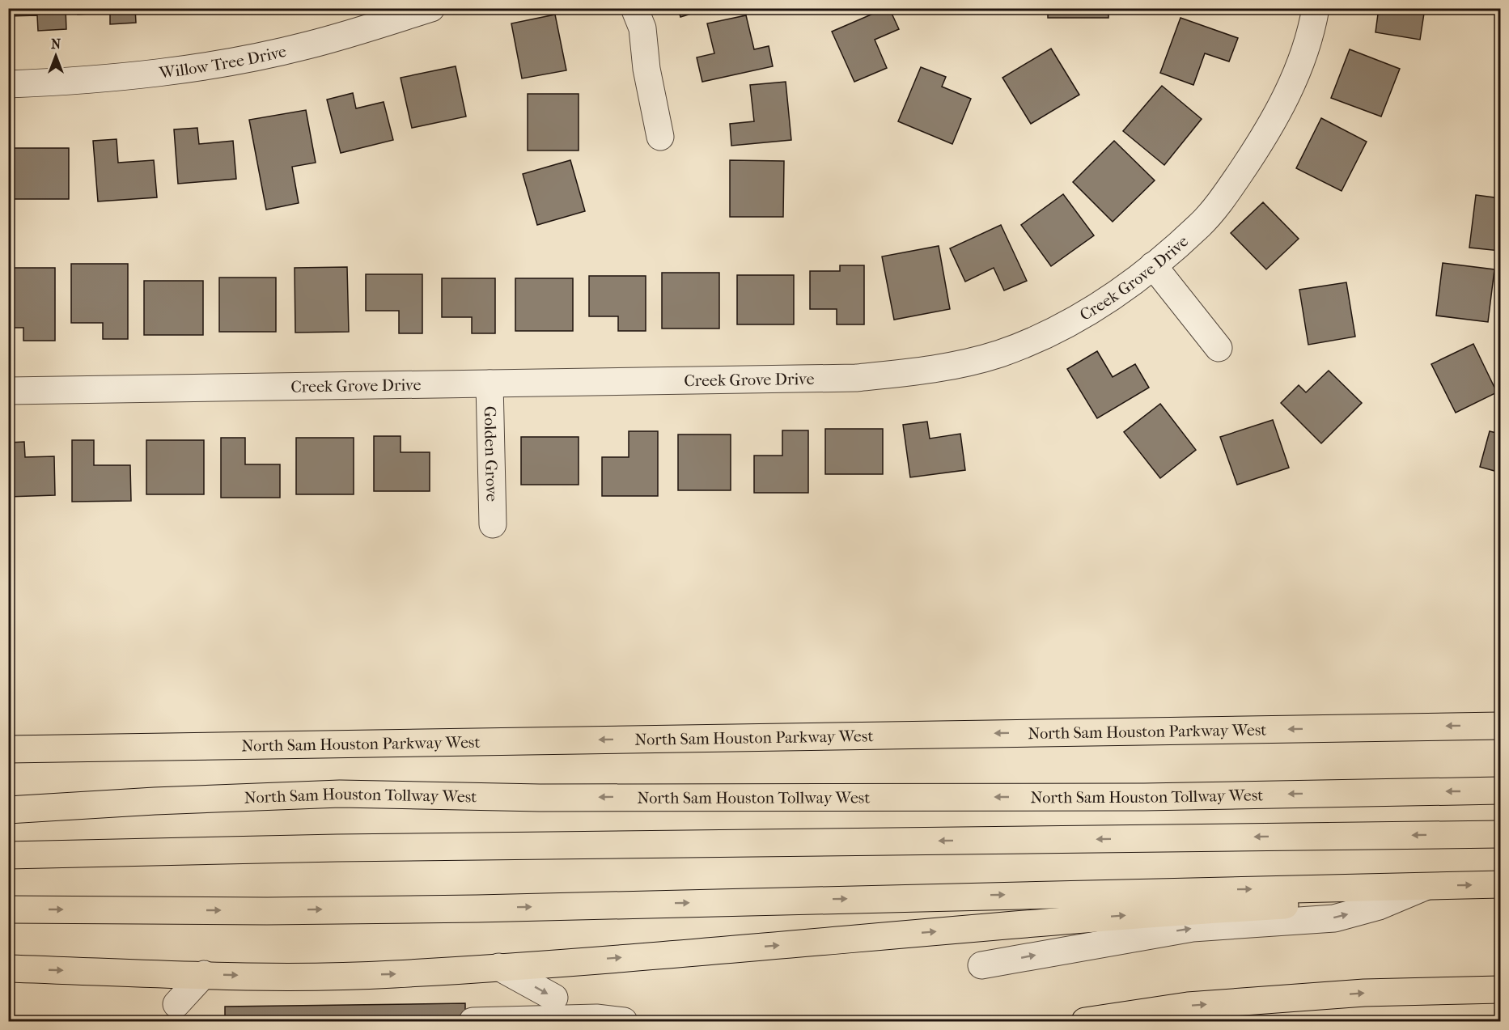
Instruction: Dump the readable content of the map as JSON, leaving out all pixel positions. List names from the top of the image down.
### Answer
{
  "streets": {
    "main road": ["North Sam Houston Parkway West", "North Sam Houston Tollway West"],
    "street": ["Willow Tree Drive", "Creek Grove Drive", "Golden Grove"]
  },
  "crossings": [
    ["Creek Grove Drive", "Golden Grove"]
  ],
  "north": "top"
}
